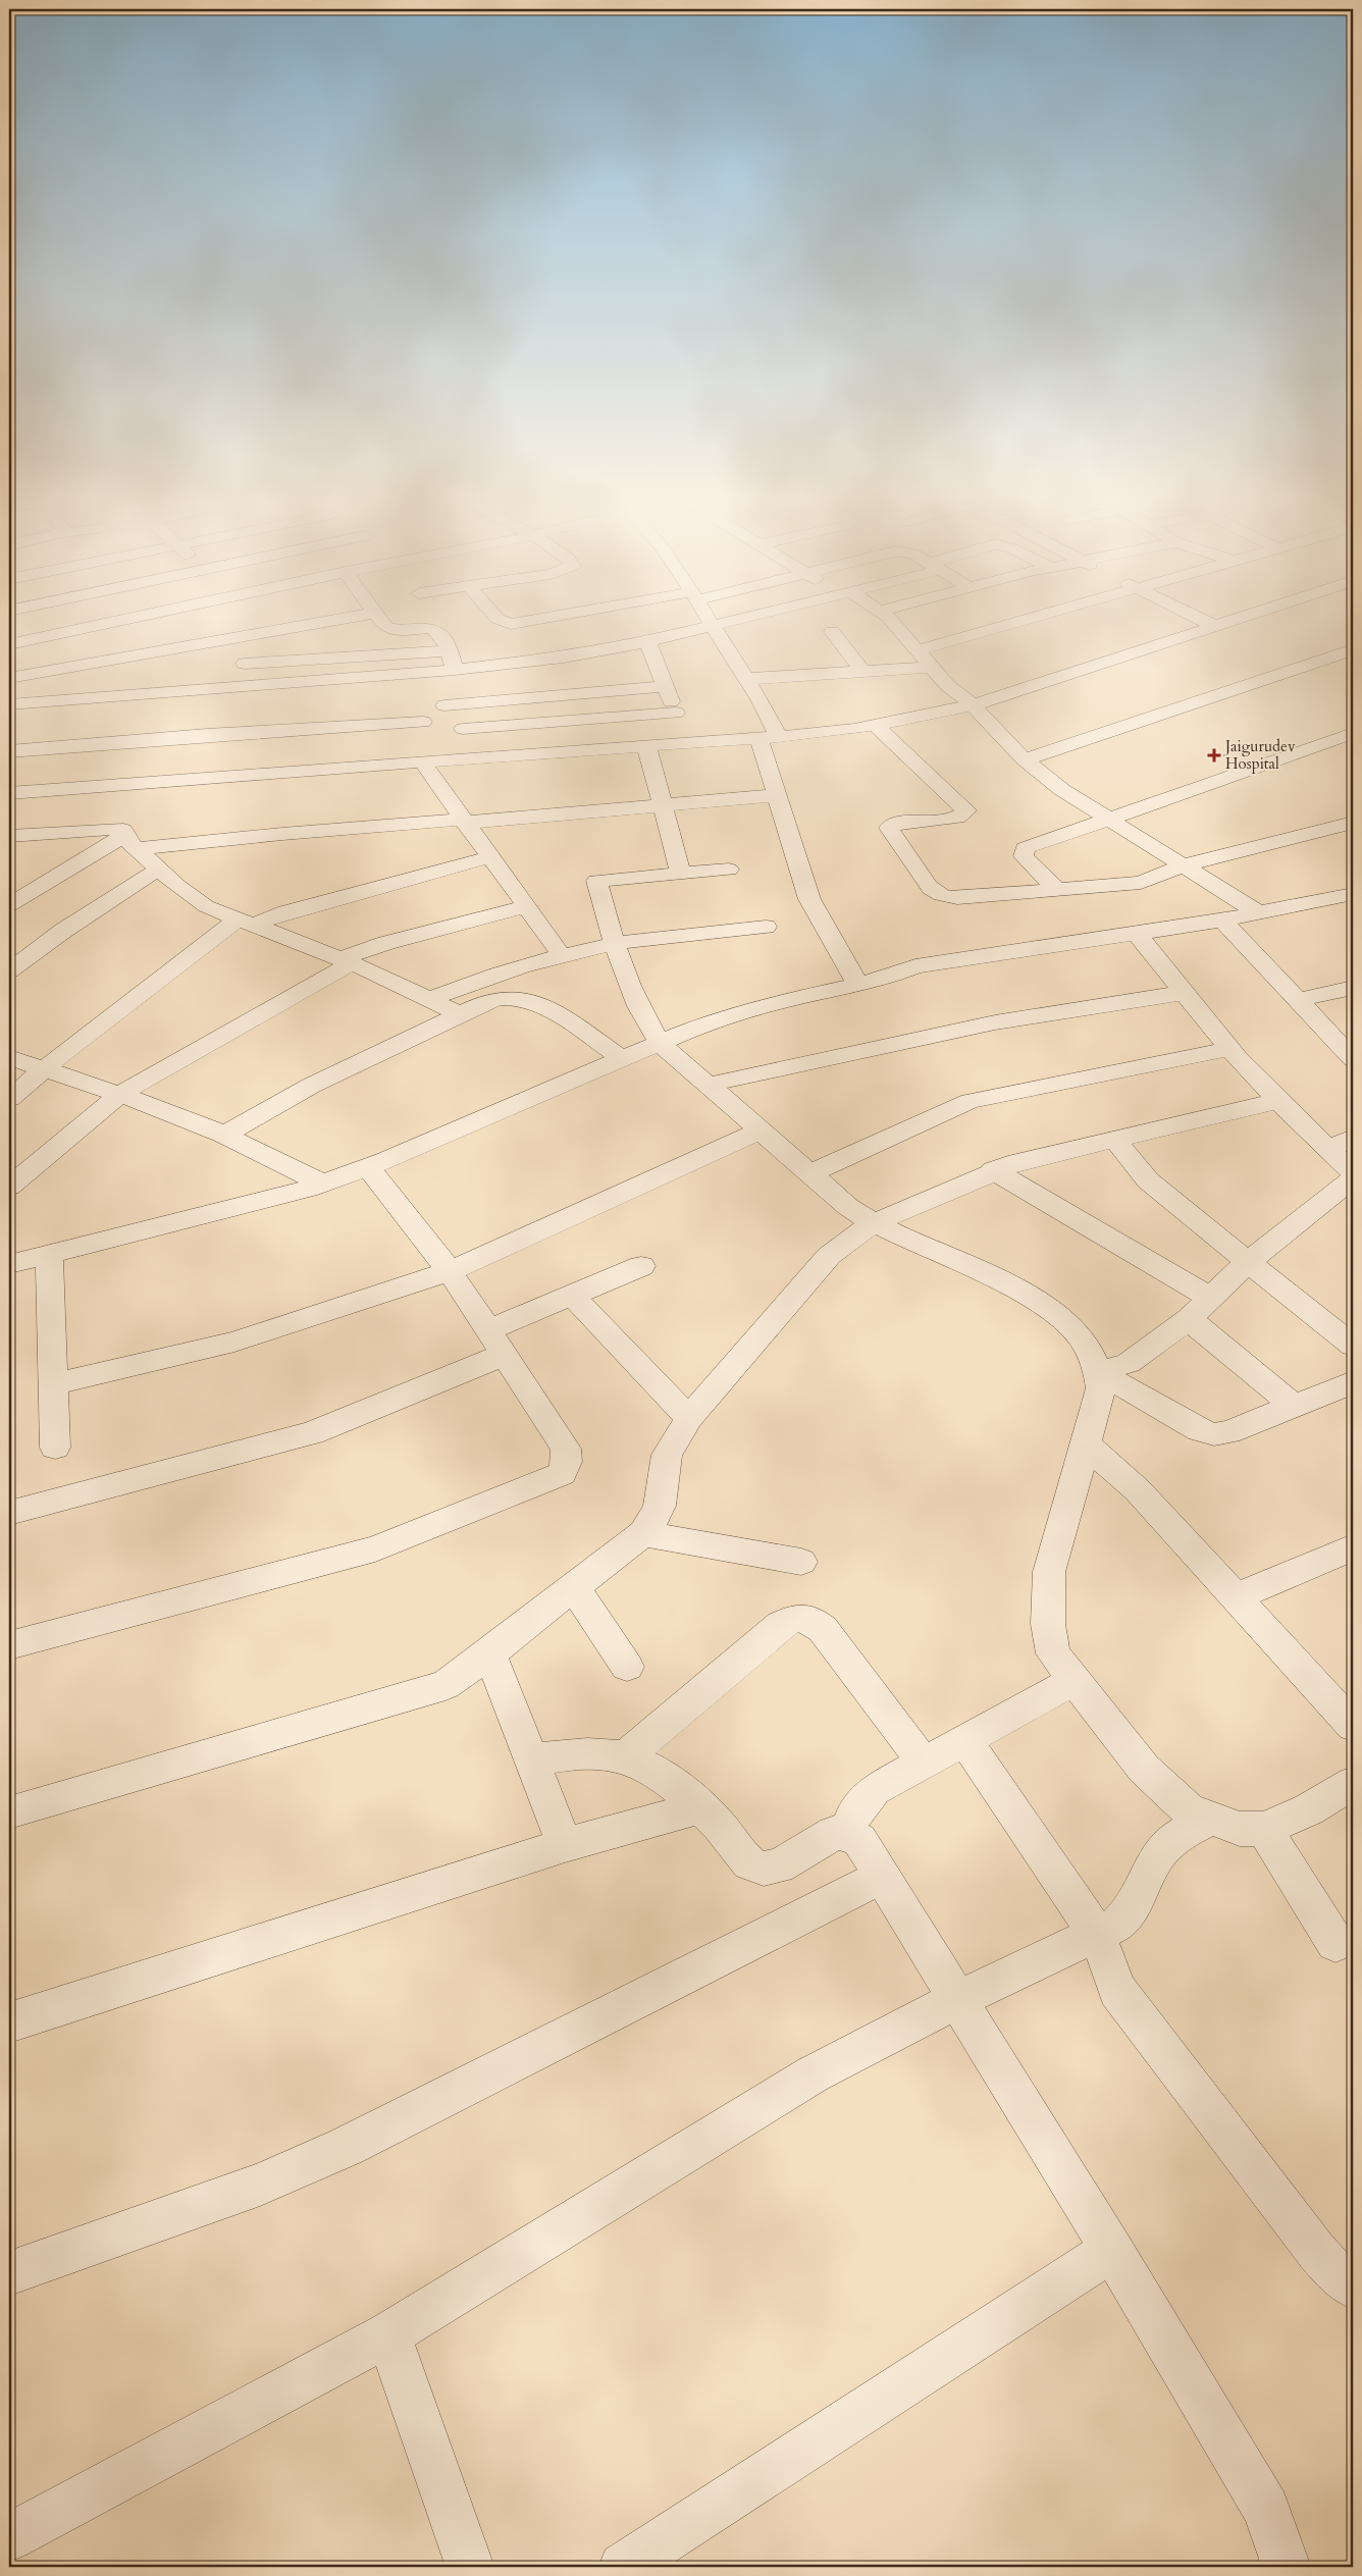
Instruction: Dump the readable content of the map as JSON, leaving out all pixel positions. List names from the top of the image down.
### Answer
{
  "places": {
    "health": ["Jaigurudev Hospital"]
  }
}
